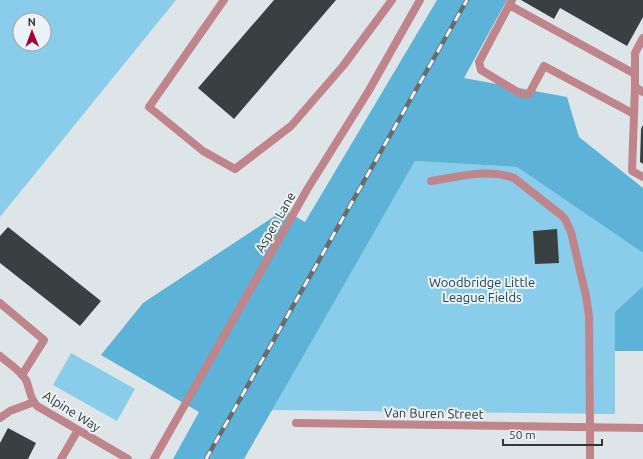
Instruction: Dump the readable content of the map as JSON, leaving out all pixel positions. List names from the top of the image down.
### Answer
{
  "streets": {
    "street": ["Aspen Lane", "Alpine Way", "Van Buren Street"]
  },
  "parks": ["Woodbridge Little League Fields"],
  "scale_bar": "50 m",
  "north": "top"
}
